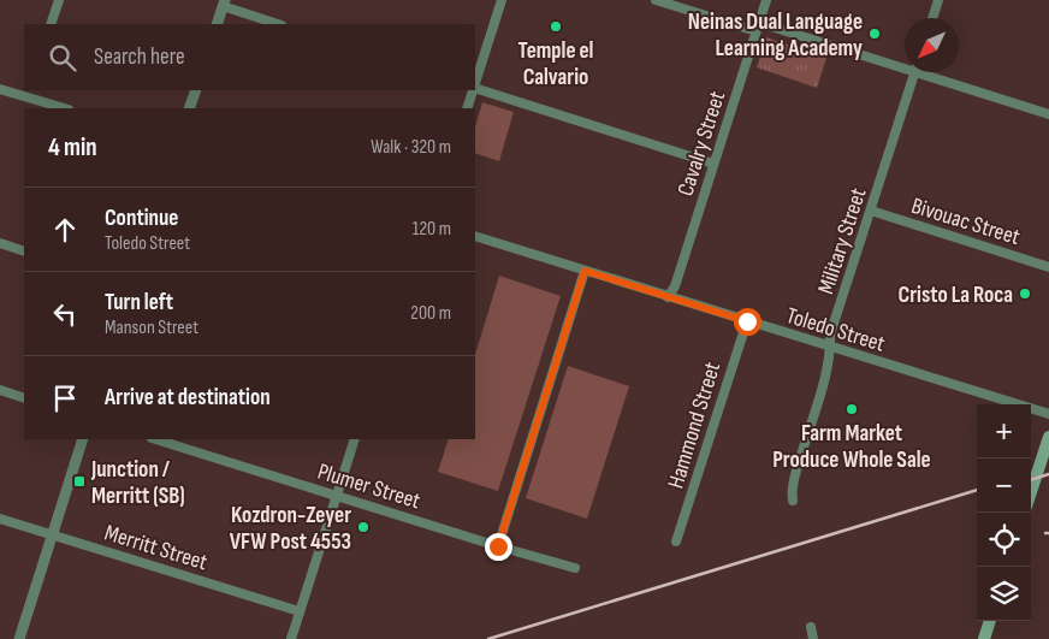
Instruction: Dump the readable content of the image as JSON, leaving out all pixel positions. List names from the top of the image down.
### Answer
{
  "streets": {
    "street": [
      "Cavalry Street",
      "Bivouac Street",
      "Military Street",
      "Toledo Street",
      "Hammond Street",
      "Plumer Street",
      "Merritt Street"
    ]
  },
  "crossings": [
    ["Cavalry Street", "Toledo Street"],
    ["Bivouac Street", "Military Street"],
    ["Military Street", "Toledo Street"],
    ["Toledo Street", "Hammond Street"]
  ],
  "places": {
    "other": [
      "Temple el Calvario",
      "Neinas Dual Language Learning Academy",
      "Cristo La Roca",
      "Farm Market Produce Whole Sale",
      "Kozdron-Zeyer VFW Post 4553"
    ],
    "transit": ["Junction / Merritt (SB)"]
  },
  "north": "bottom left",
  "page": {
    "search": "Search here",
    "heading": ["4 min", "Walk · 320 m"],
    "list": [
      ["Continue", "Toledo Street", "120 m"],
      ["Turn left", "Manson Street", "200 m"],
      "Arrive at destination"
    ],
    "map_buttons": ["+", "−"]
  }
}
